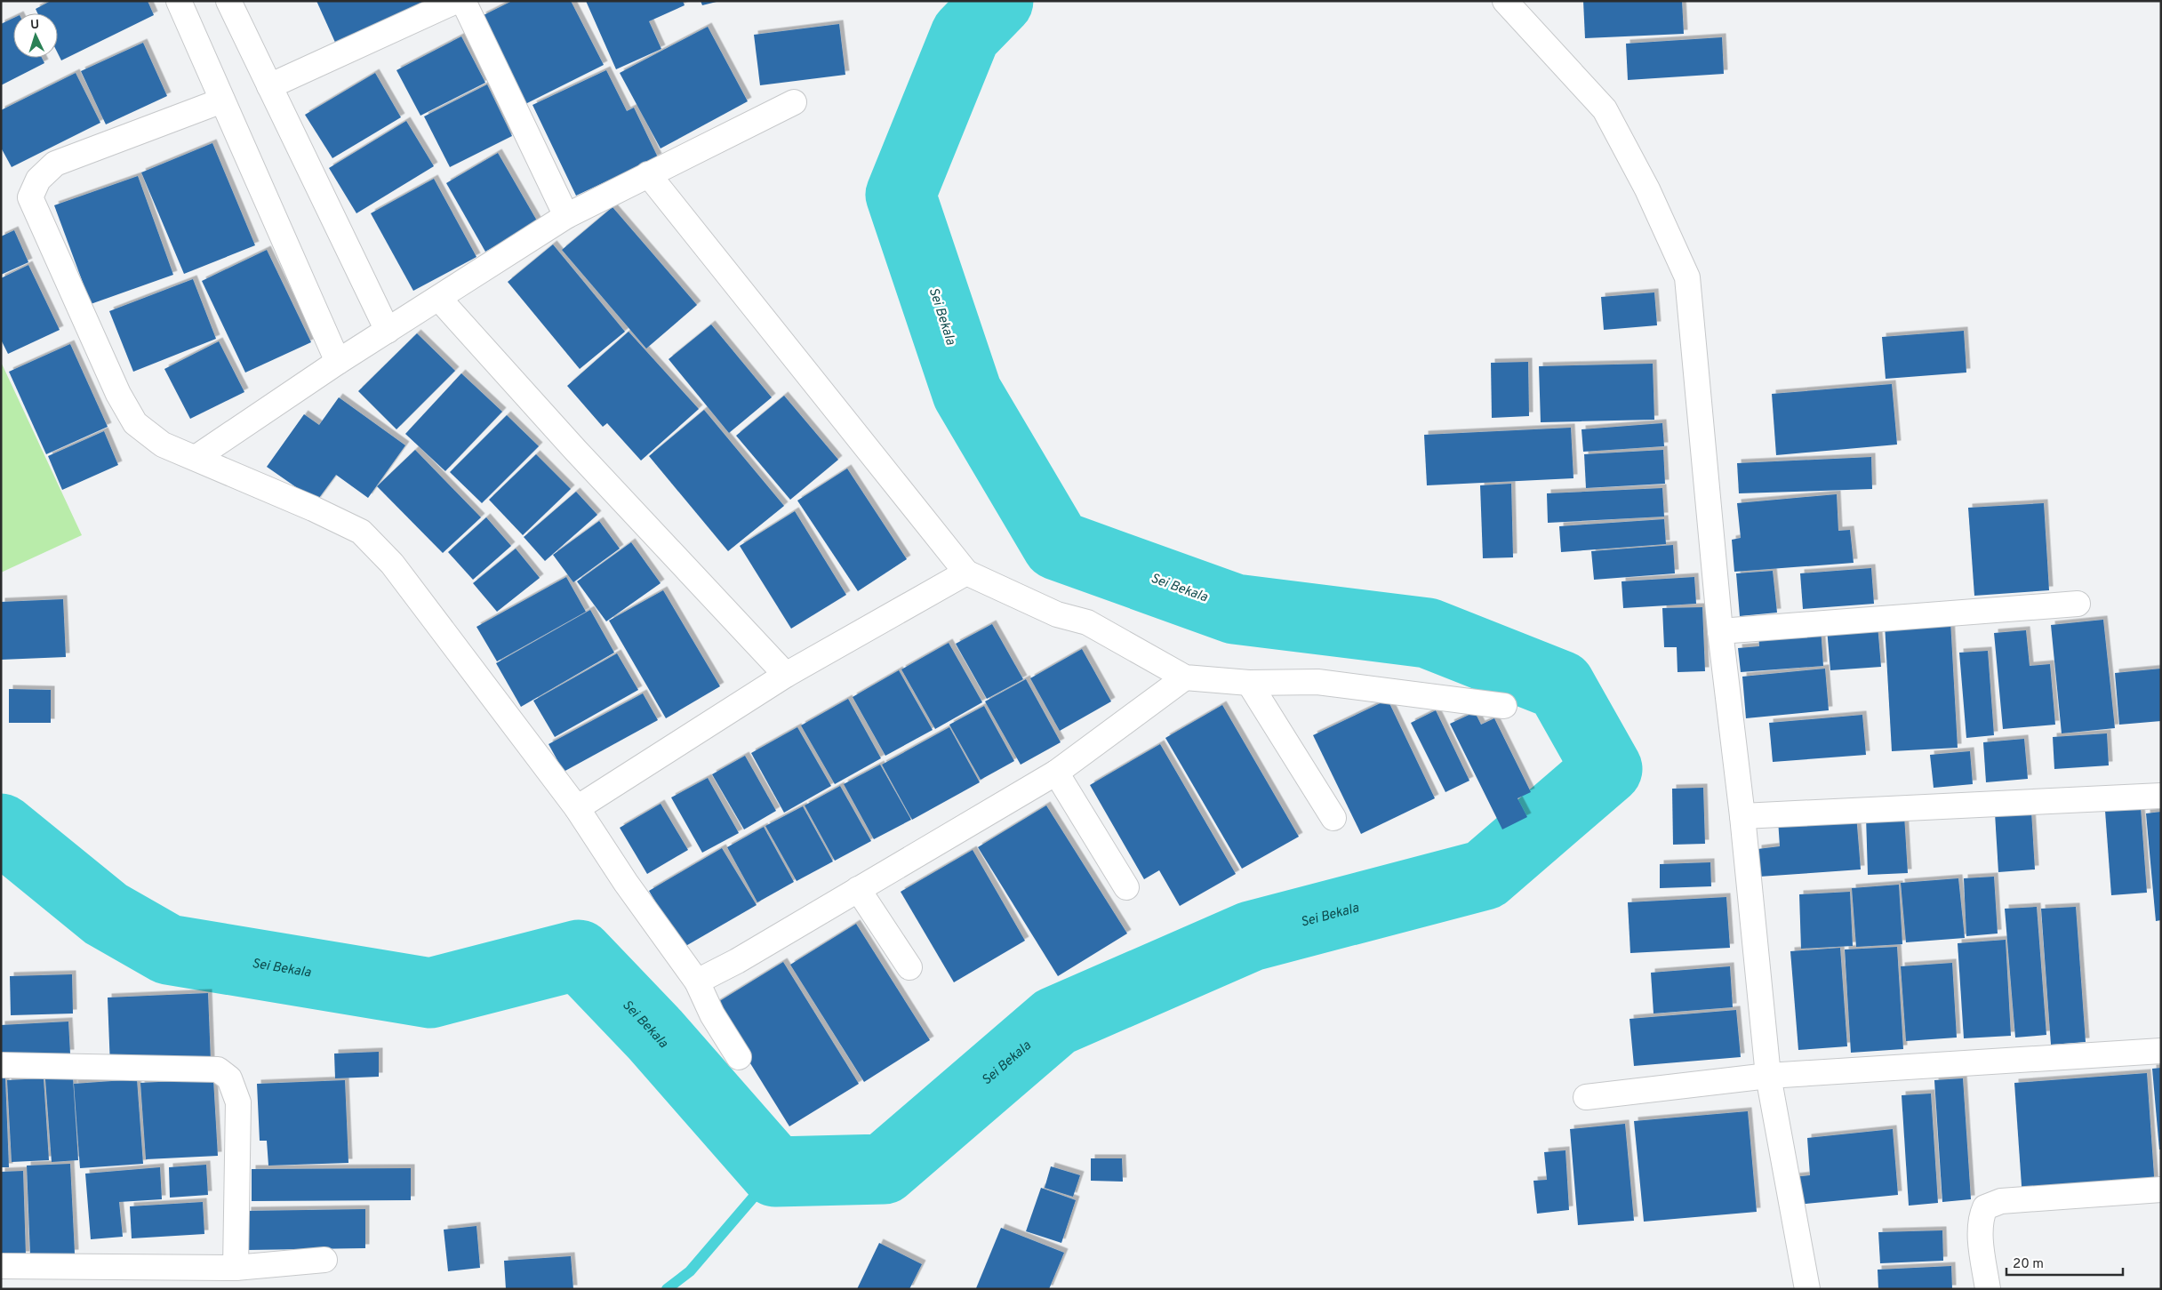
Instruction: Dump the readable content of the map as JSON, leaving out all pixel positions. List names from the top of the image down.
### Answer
{
  "water": ["Sei Bekala"],
  "scale_bar": "20 m",
  "north": "top"
}
